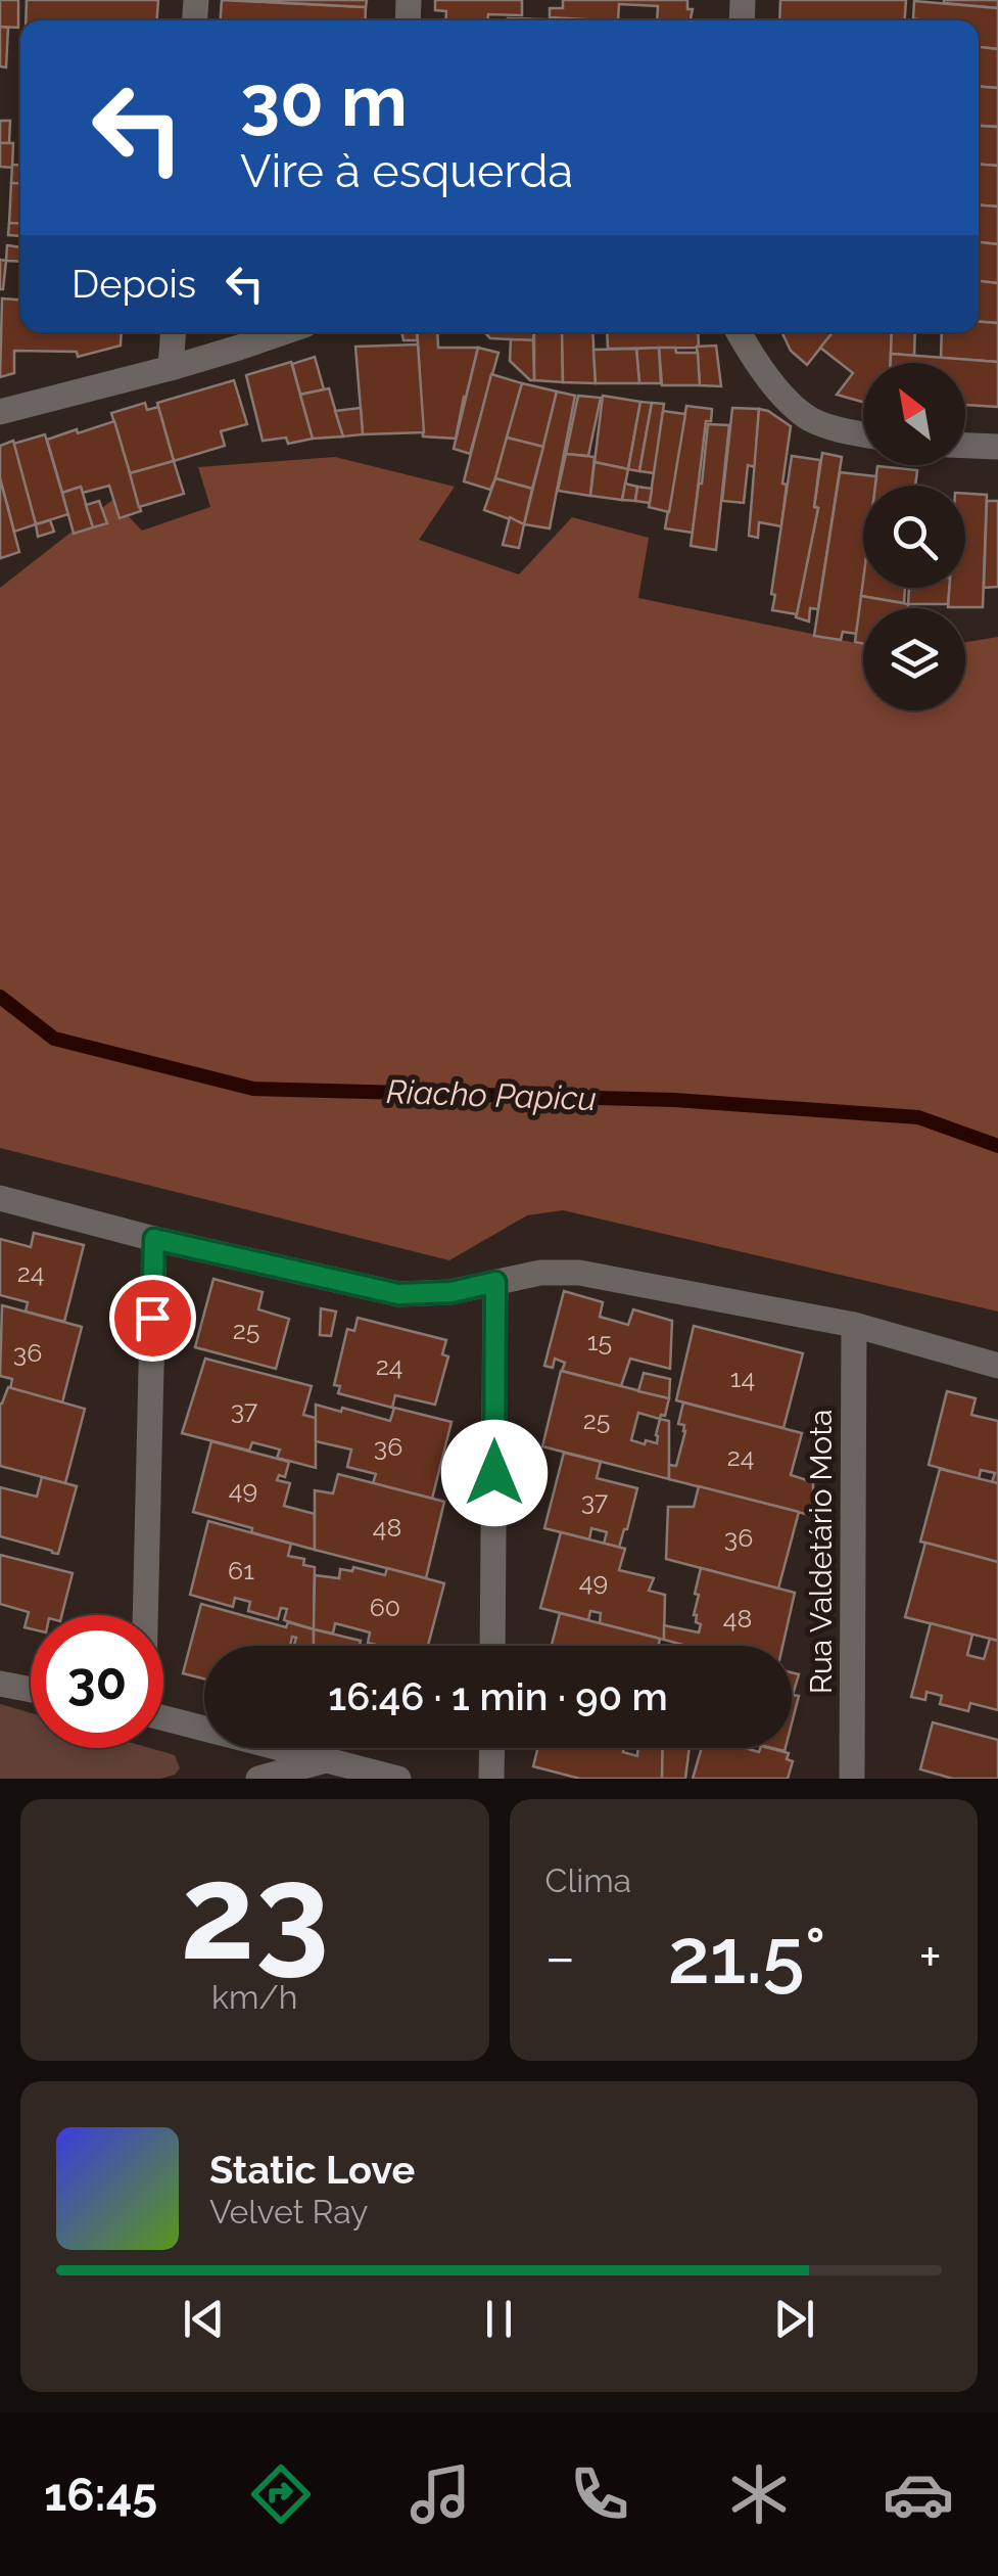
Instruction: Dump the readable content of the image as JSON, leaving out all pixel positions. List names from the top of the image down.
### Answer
{
  "streets": {
    "street": ["Rua Valdetário Mota"]
  },
  "water": ["Riacho Papicu"],
  "house_numbers": [
    "24",
    "25",
    "15",
    "36",
    "24",
    "14",
    "37",
    "25",
    "36",
    "24",
    "49",
    "37",
    "48",
    "36",
    "61",
    "49",
    "60",
    "48"
  ],
  "north": "top left",
  "page": {
    "turn": ["30 m", "Vire à esquerda"],
    "then": "Depois",
    "limit": "30",
    "trip": "16:46 · 1 min · 90 m",
    "tile": [
      ["23", "km/h"],
      "Clima"
    ],
    "heat": ["−", "21.5°", "+"],
    "song": ["Static Love", "Velvet Ray"],
    "tabs": "16:45"
  }
}
